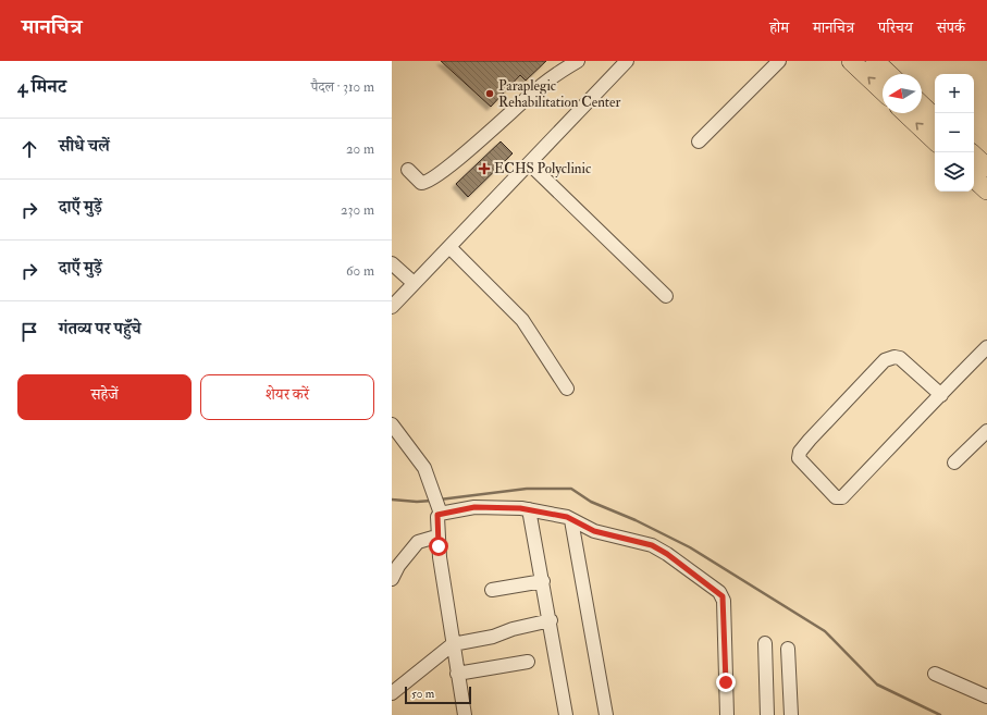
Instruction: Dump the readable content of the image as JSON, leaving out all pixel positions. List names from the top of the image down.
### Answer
{
  "places": {
    "other": ["Paraplegic Rehabilitation Center"],
    "health": ["ECHS Polyclinic"]
  },
  "scale_bar": "50 m",
  "north": "left",
  "page": {
    "header": "मानचित्र",
    "nav": [
      "होम",
      "मानचित्र",
      "परिचय",
      "संपर्क"
    ],
    "heading": ["4 मिनट", "पैदल · 310 m"],
    "map_buttons": ["+", "−"],
    "list": [
      ["सीधे चलें", "20 m"],
      ["दाएँ मुड़ें", "230 m"],
      ["दाएँ मुड़ें", "60 m"],
      "गंतव्य पर पहुँचे"
    ],
    "buttons": ["सहेजें", "शेयर करें"],
    "scale": "50 m"
  }
}
